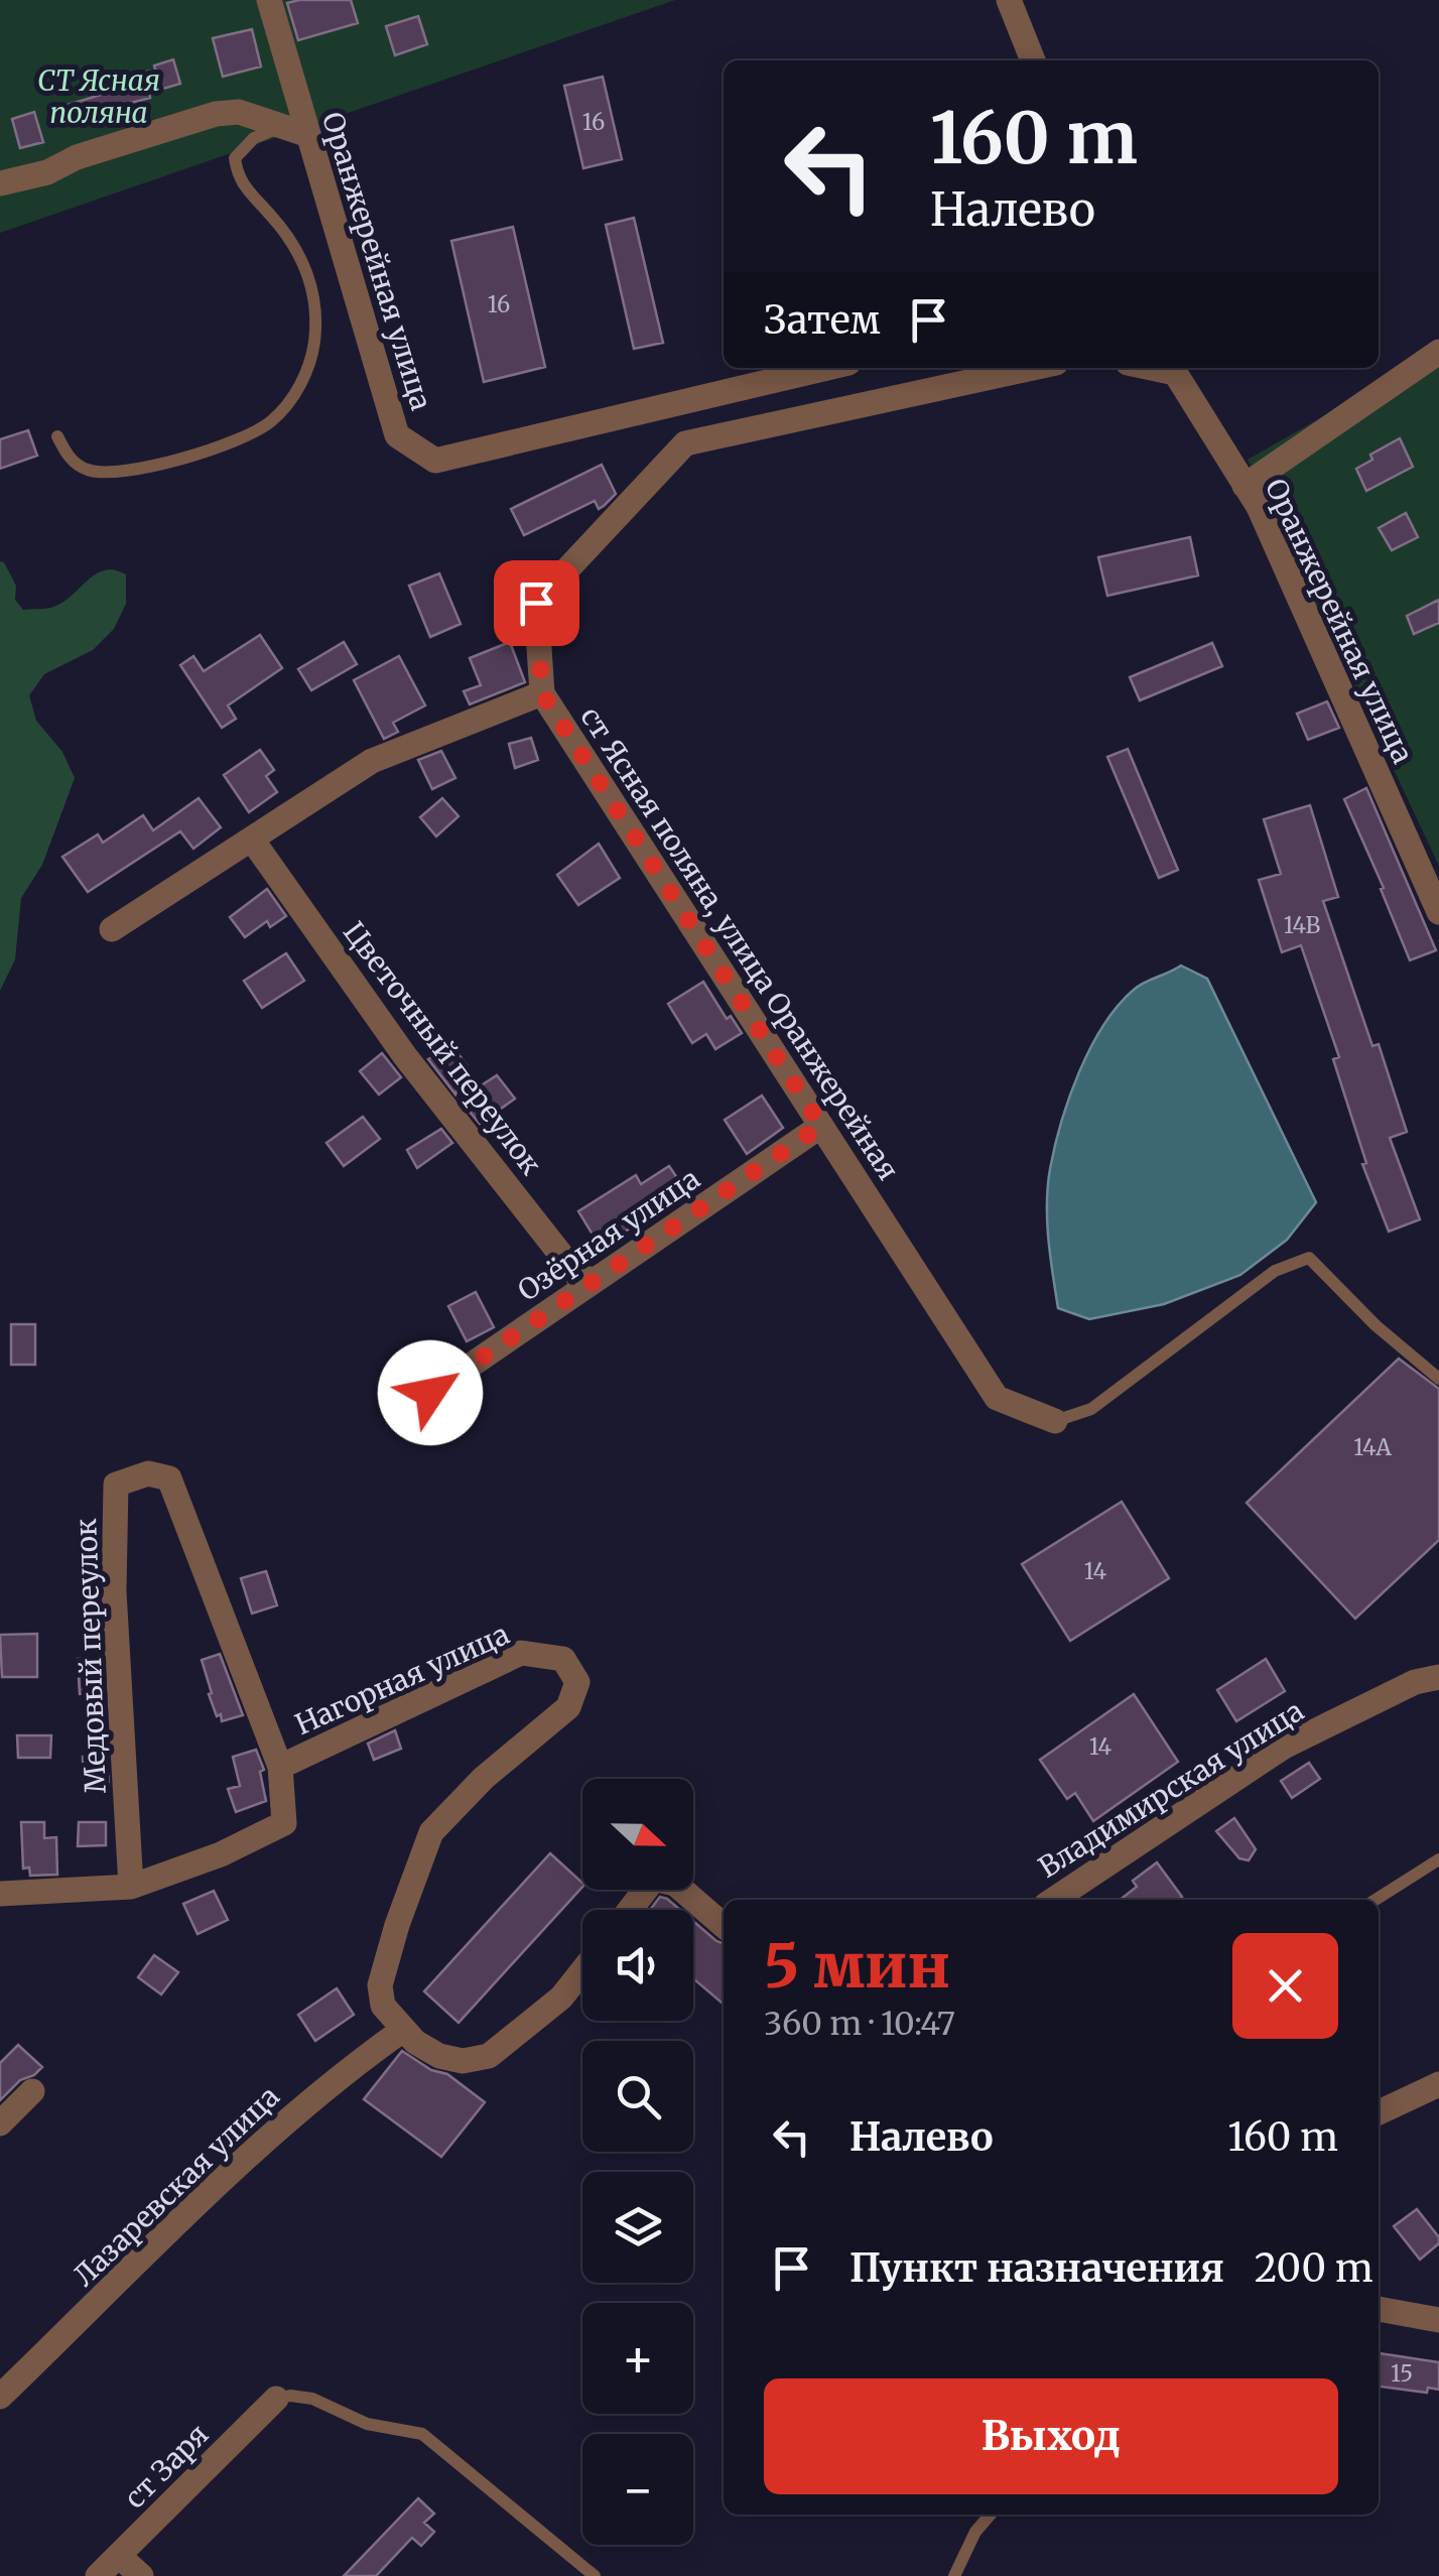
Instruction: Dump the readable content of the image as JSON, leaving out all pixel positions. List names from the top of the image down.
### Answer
{
  "streets": {
    "street": [
      "Оранжерейная улица",
      "ст Ясная поляна, улица Оранжерейная",
      "Цветочный переулок",
      "Озёрная улица",
      "Медовый переулок",
      "Нагорная улица",
      "Владимирская улица",
      "Лазаревская улица",
      "ст Заря"
    ]
  },
  "crossings": [
    ["ст Ясная поляна, улица Оранжерейная", "Озёрная улица"],
    ["Цветочный переулок", "Озёрная улица"],
    ["Медовый переулок", "Нагорная улица"],
    ["Нагорная улица", "Лазаревская улица"]
  ],
  "parks": ["СТ Ясная поляна"],
  "house_numbers": [
    "16",
    "16",
    "14В",
    "14А",
    "14",
    "14",
    "15"
  ],
  "north": "right",
  "page": {
    "turn": ["160 m", "Налево"],
    "then": "Затем",
    "map_buttons": ["+", "−"],
    "heading": ["5 мин", "360 m · 10:47"],
    "list": [
      {
        "name": "Налево",
        "value": "160 m"
      },
      {
        "name": "Пункт назначения",
        "value": "200 m"
      }
    ],
    "buttons": "Выход"
  }
}
